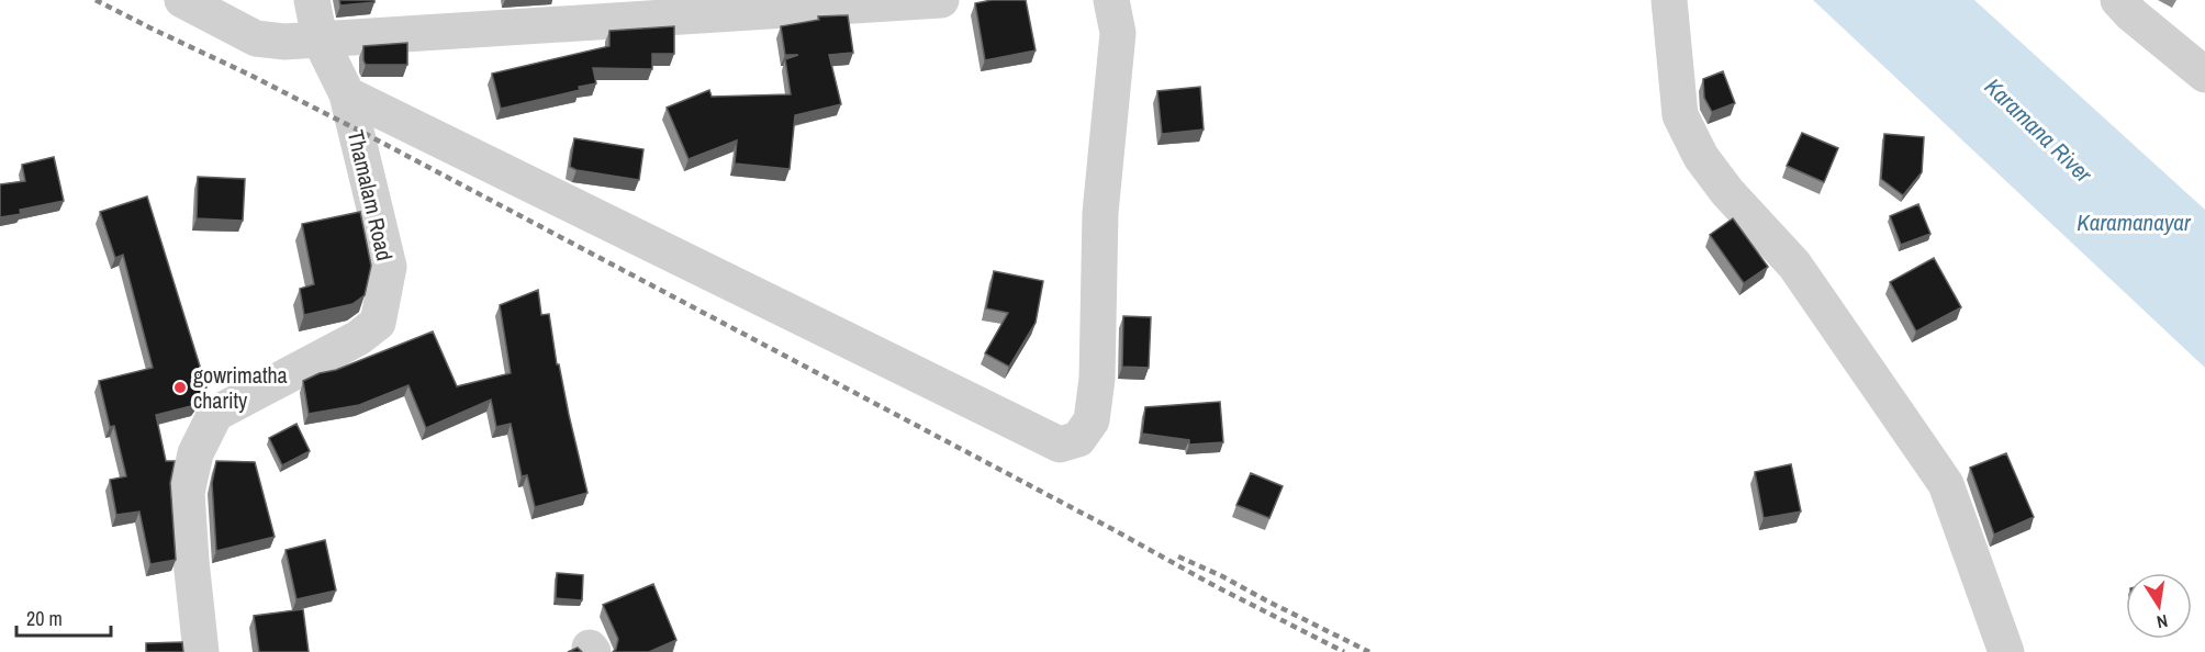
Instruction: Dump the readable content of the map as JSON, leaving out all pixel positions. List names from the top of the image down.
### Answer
{
  "streets": {
    "street": ["Thamalam Road"]
  },
  "water": ["Karamana River", "Karamanayar"],
  "places": ["gowrimatha charity"],
  "scale_bar": "20 m",
  "north": "bottom"
}
